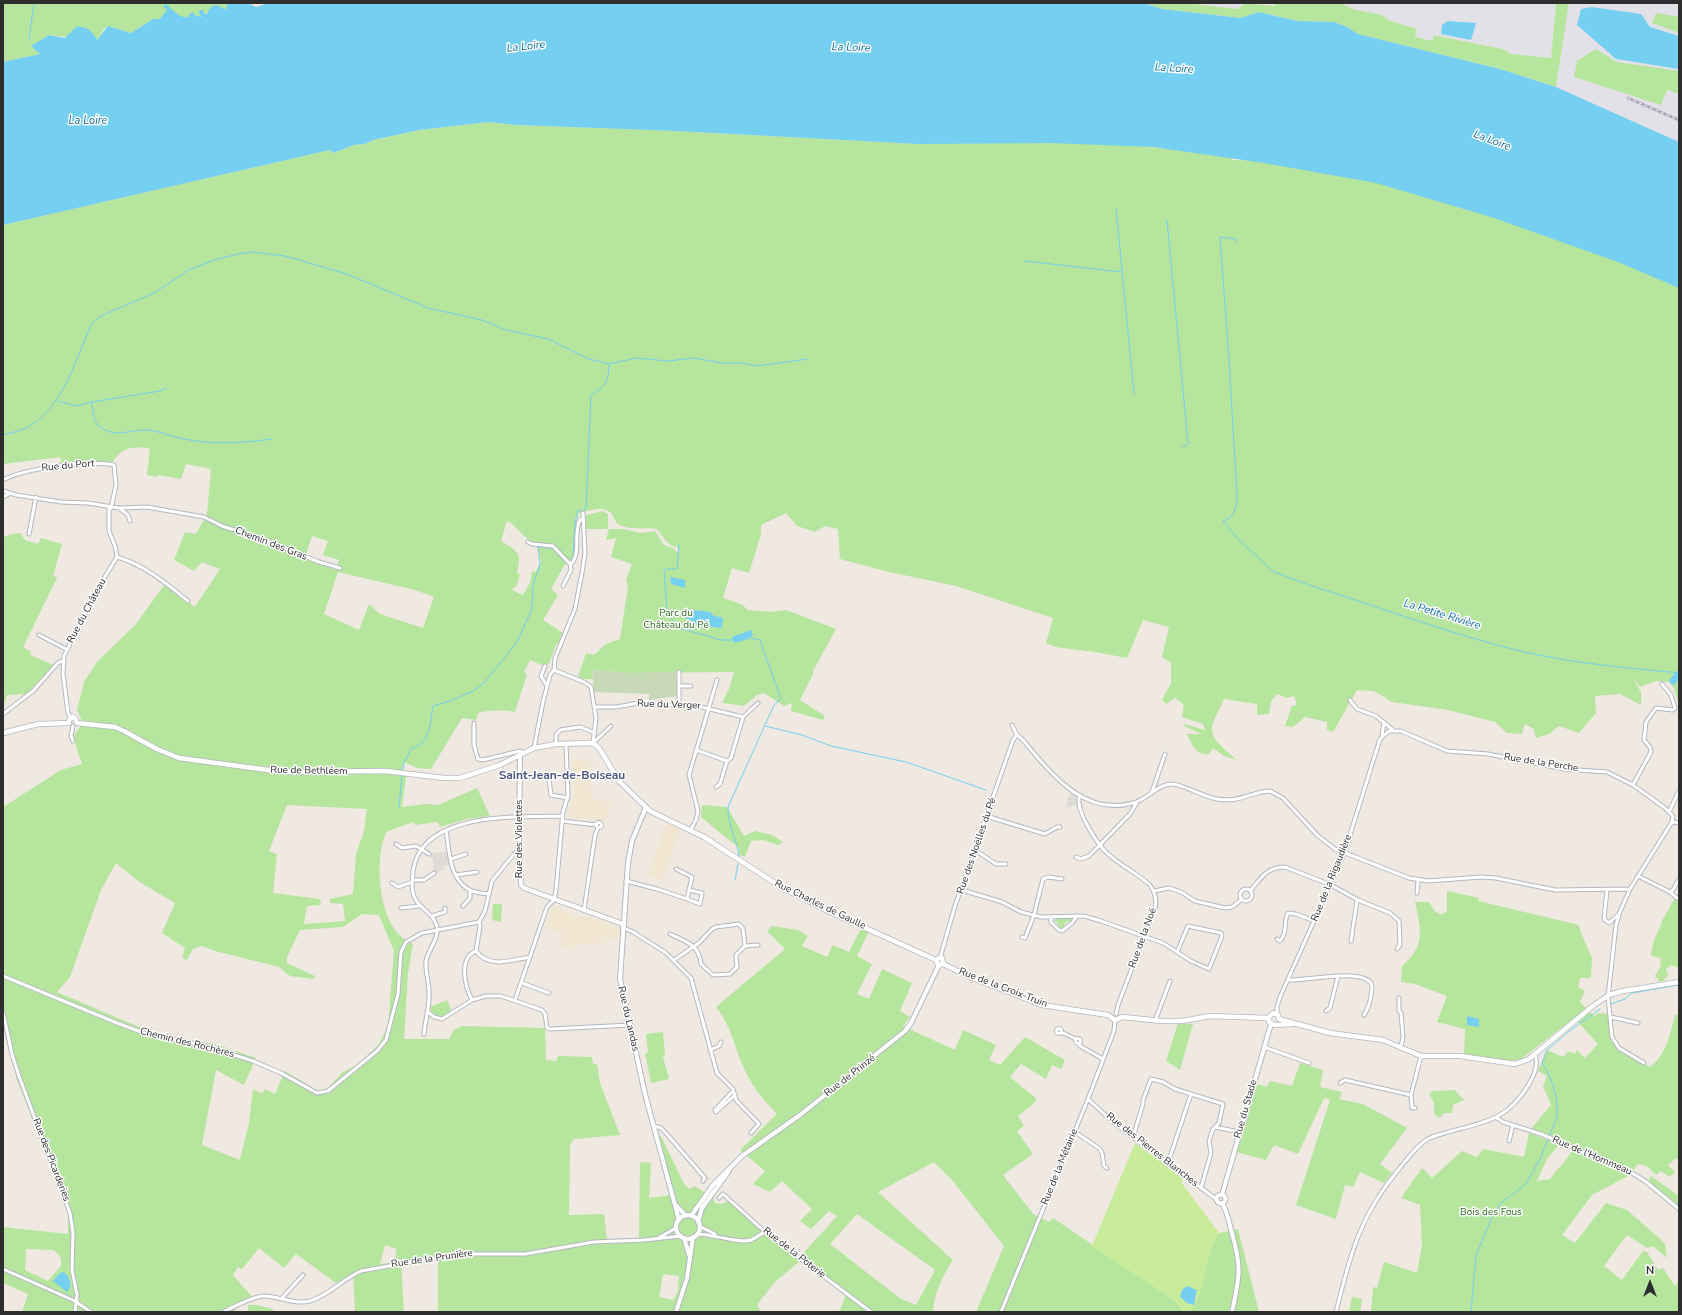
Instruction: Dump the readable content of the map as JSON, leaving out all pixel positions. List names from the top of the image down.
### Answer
{
  "streets": {
    "main road": ["Rue de Bethléem", "Rue Charles de Gaulle", "Rue de la Croix-Truin"],
    "street": [
      "Rue du Port",
      "Chemin des Gras",
      "Rue du Château",
      "Rue du Verger",
      "Rue de la Perche",
      "Rue des Violettes",
      "Rue des Noëlles du Pé",
      "Rue de la Rigaudière",
      "Rue de la Noë",
      "Rue du Landas",
      "Chemin des Rochères",
      "Rue de Prinzé",
      "Rue du Stade",
      "Rue des Pierres Blanches",
      "Rue de l'Hommeau",
      "Rue des Picarderies",
      "Rue de la Métairie",
      "Rue de la Poterie",
      "Rue de la Prunière"
    ]
  },
  "crossings": [
    ["Rue du Port", "Chemin des Gras"],
    ["Rue de Bethléem", "Rue des Violettes"],
    ["Rue de Bethléem", "Rue Charles de Gaulle"],
    ["Rue des Violettes", "Rue du Landas"],
    ["Rue des Noëlles du Pé", "Rue Charles de Gaulle"],
    ["Rue de la Rigaudière", "Rue de la Croix-Truin"],
    ["Rue Charles de Gaulle", "Rue du Landas"],
    ["Rue de la Noë", "Rue de la Croix-Truin"],
    ["Rue de la Noë", "Rue de la Métairie"],
    ["Rue de la Croix-Truin", "Rue de Prinzé"],
    ["Rue de la Croix-Truin", "Rue de la Métairie"],
    ["Rue du Landas", "Rue de Prinzé"],
    ["Rue du Landas", "Rue de la Prunière"],
    ["Rue de Prinzé", "Rue de la Prunière"],
    ["Rue du Stade", "Rue des Pierres Blanches"],
    ["Rue des Pierres Blanches", "Rue de la Métairie"]
  ],
  "districts": ["Saint-Jean-de-Boiseau"],
  "water": ["La Loire", "La Petite Rivière"],
  "parks": ["Parc du Château du Pé", "Bois des Fous"],
  "north": "top"
}
